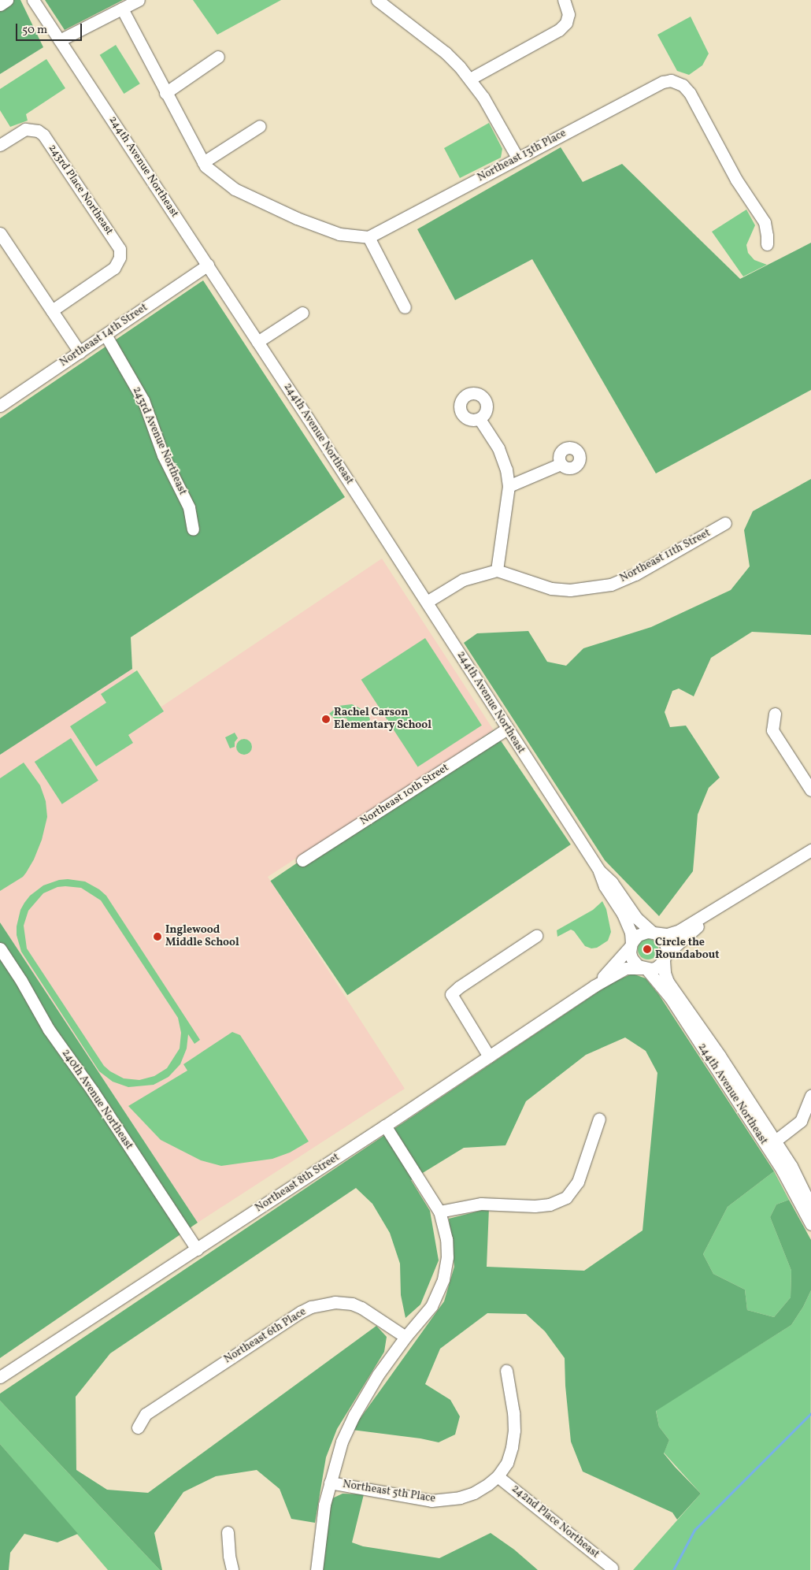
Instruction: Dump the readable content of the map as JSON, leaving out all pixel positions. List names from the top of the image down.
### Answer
{
  "streets": {
    "street": [
      "Northeast 13th Place",
      "244th Avenue Northeast",
      "243rd Place Northeast",
      "Northeast 14th Street",
      "243rd Avenue Northeast",
      "Northeast 11th Street",
      "Northeast 10th Street",
      "240th Avenue Northeast",
      "Northeast 8th Street",
      "Northeast 6th Place",
      "Northeast 5th Place",
      "242nd Place Northeast"
    ]
  },
  "crossings": [
    ["244th Avenue Northeast", "Northeast 14th Street"],
    ["244th Avenue Northeast", "Northeast 10th Street"],
    ["244th Avenue Northeast", "Northeast 8th Street"],
    ["Northeast 14th Street", "243rd Avenue Northeast"],
    ["240th Avenue Northeast", "Northeast 8th Street"],
    ["Northeast 5th Place", "242nd Place Northeast"]
  ],
  "places": ["Rachel Carson Elementary School", "Inglewood Middle School", "Circle the Roundabout"],
  "scale_bar": "50 m"
}
